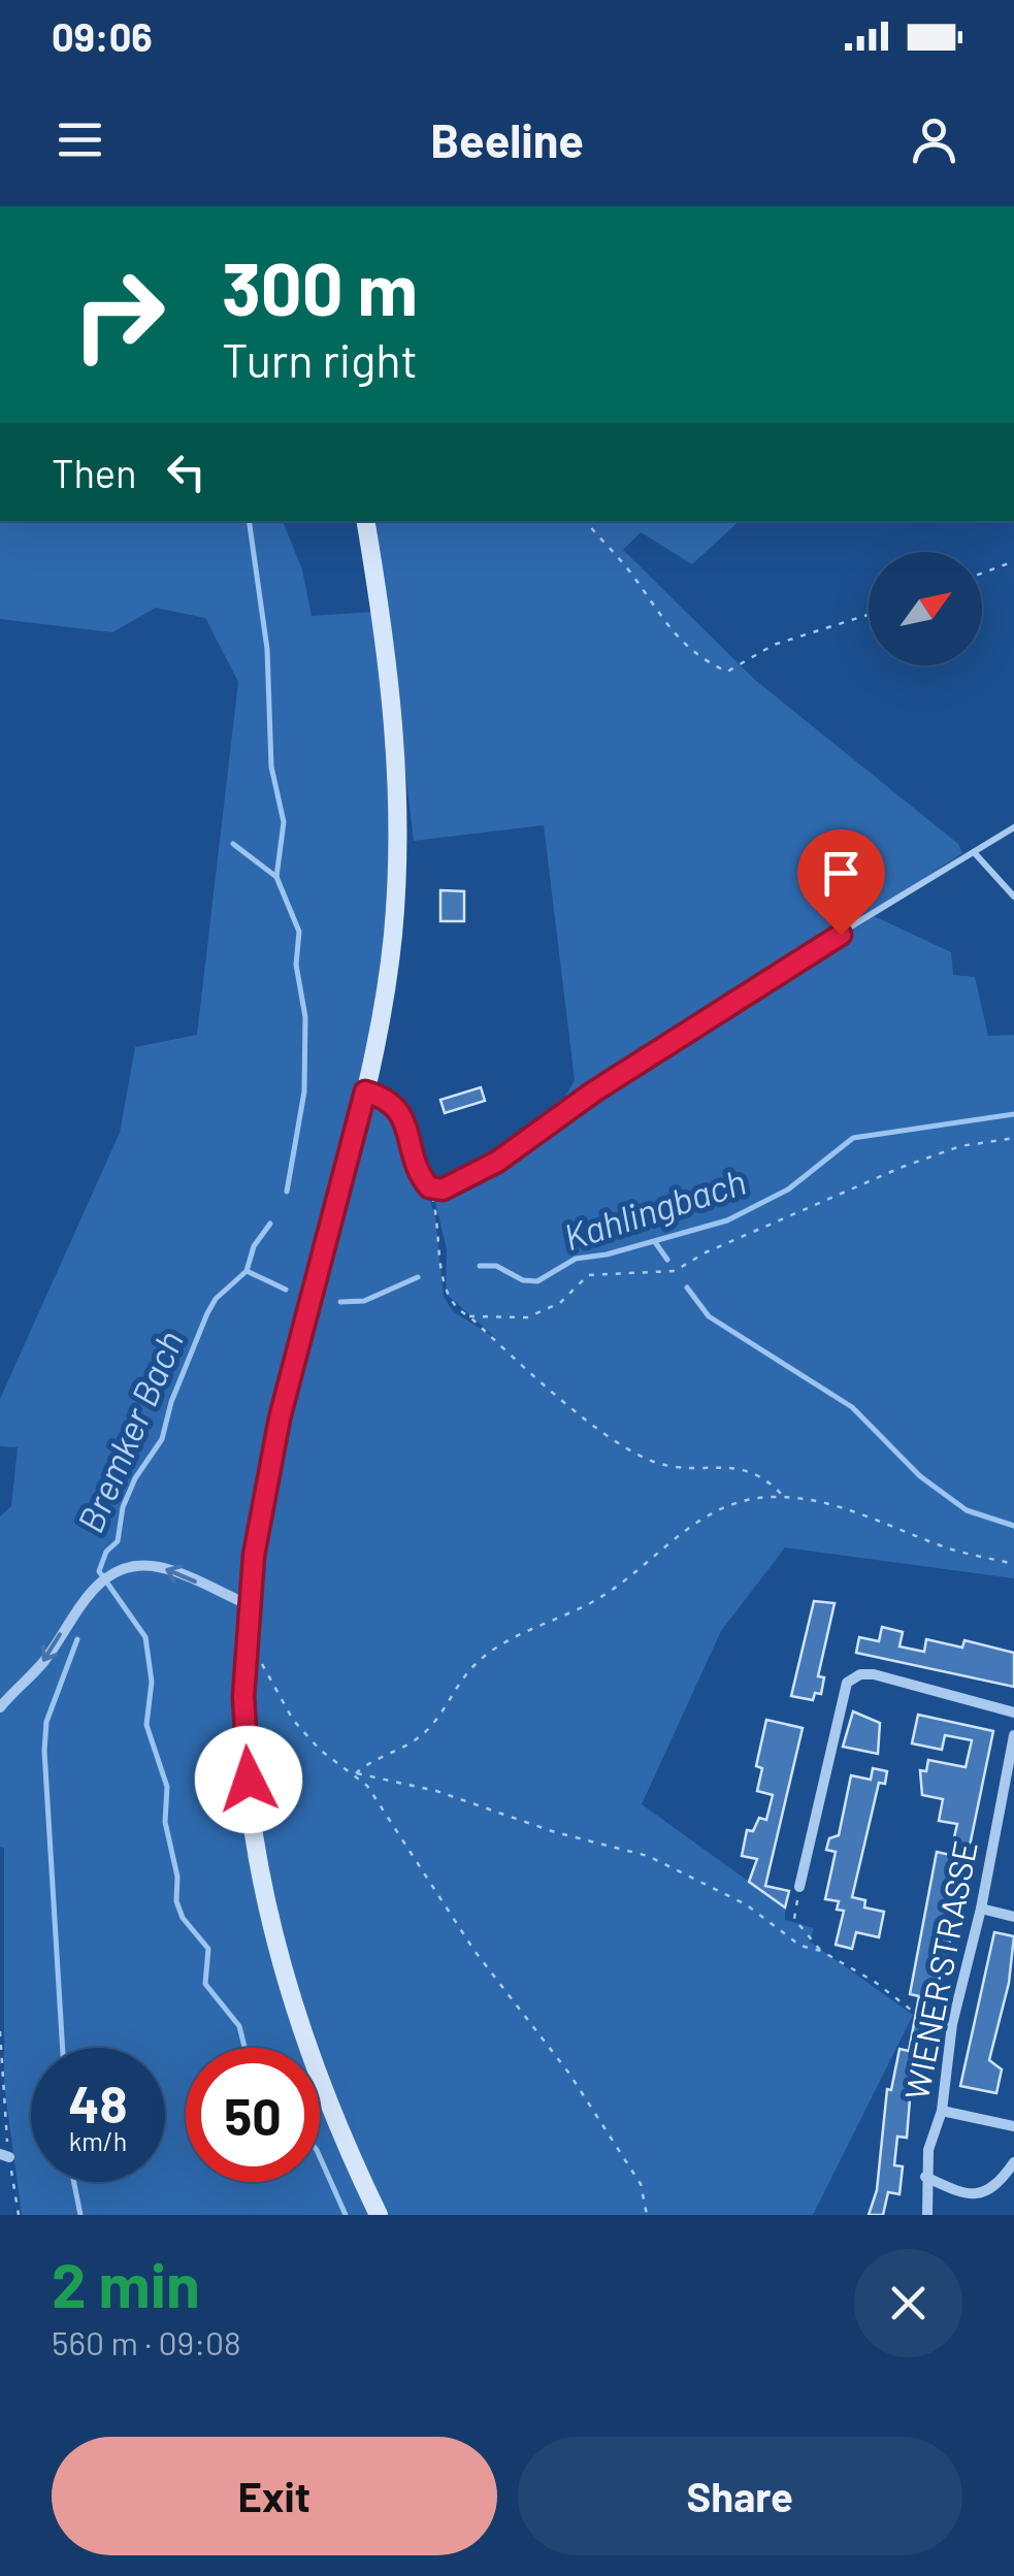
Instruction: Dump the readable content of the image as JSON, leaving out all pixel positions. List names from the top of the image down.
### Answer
{
  "streets": {
    "street": ["WIENER STRASSE"]
  },
  "water": ["Kahlingbach", "Bremker Bach"],
  "north": "top right",
  "page": {
    "status": "09:06",
    "header": "Beeline",
    "turn": ["300 m", "Turn right"],
    "then": "Then",
    "speed": "48 km/h",
    "limit": "50",
    "heading": ["2 min", "560 m · 09:08"],
    "buttons": ["Exit", "Share"]
  }
}
